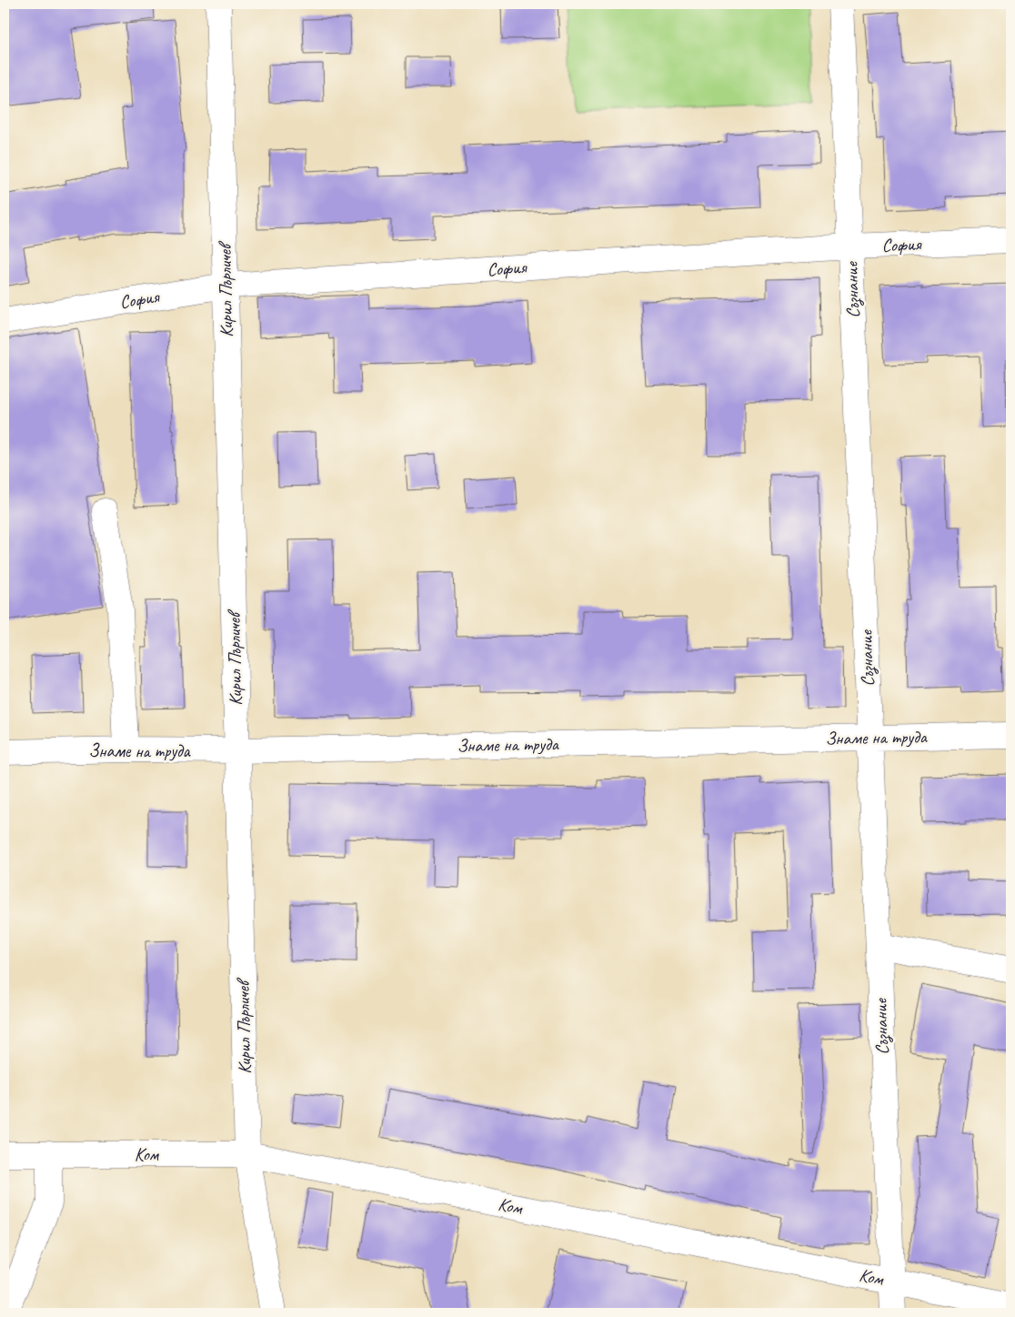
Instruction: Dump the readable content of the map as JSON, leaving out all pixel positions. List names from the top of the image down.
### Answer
{
  "streets": {
    "street": [
      "София",
      "Съзнание",
      "Кирил Пърличев",
      "Знаме на труда",
      "Ком"
    ]
  },
  "crossings": [
    ["София", "Съзнание"],
    ["София", "Кирил Пърличев"],
    ["Съзнание", "Знаме на труда"],
    ["Съзнание", "Ком"],
    ["Кирил Пърличев", "Знаме на труда"],
    ["Кирил Пърличев", "Ком"]
  ]
}
